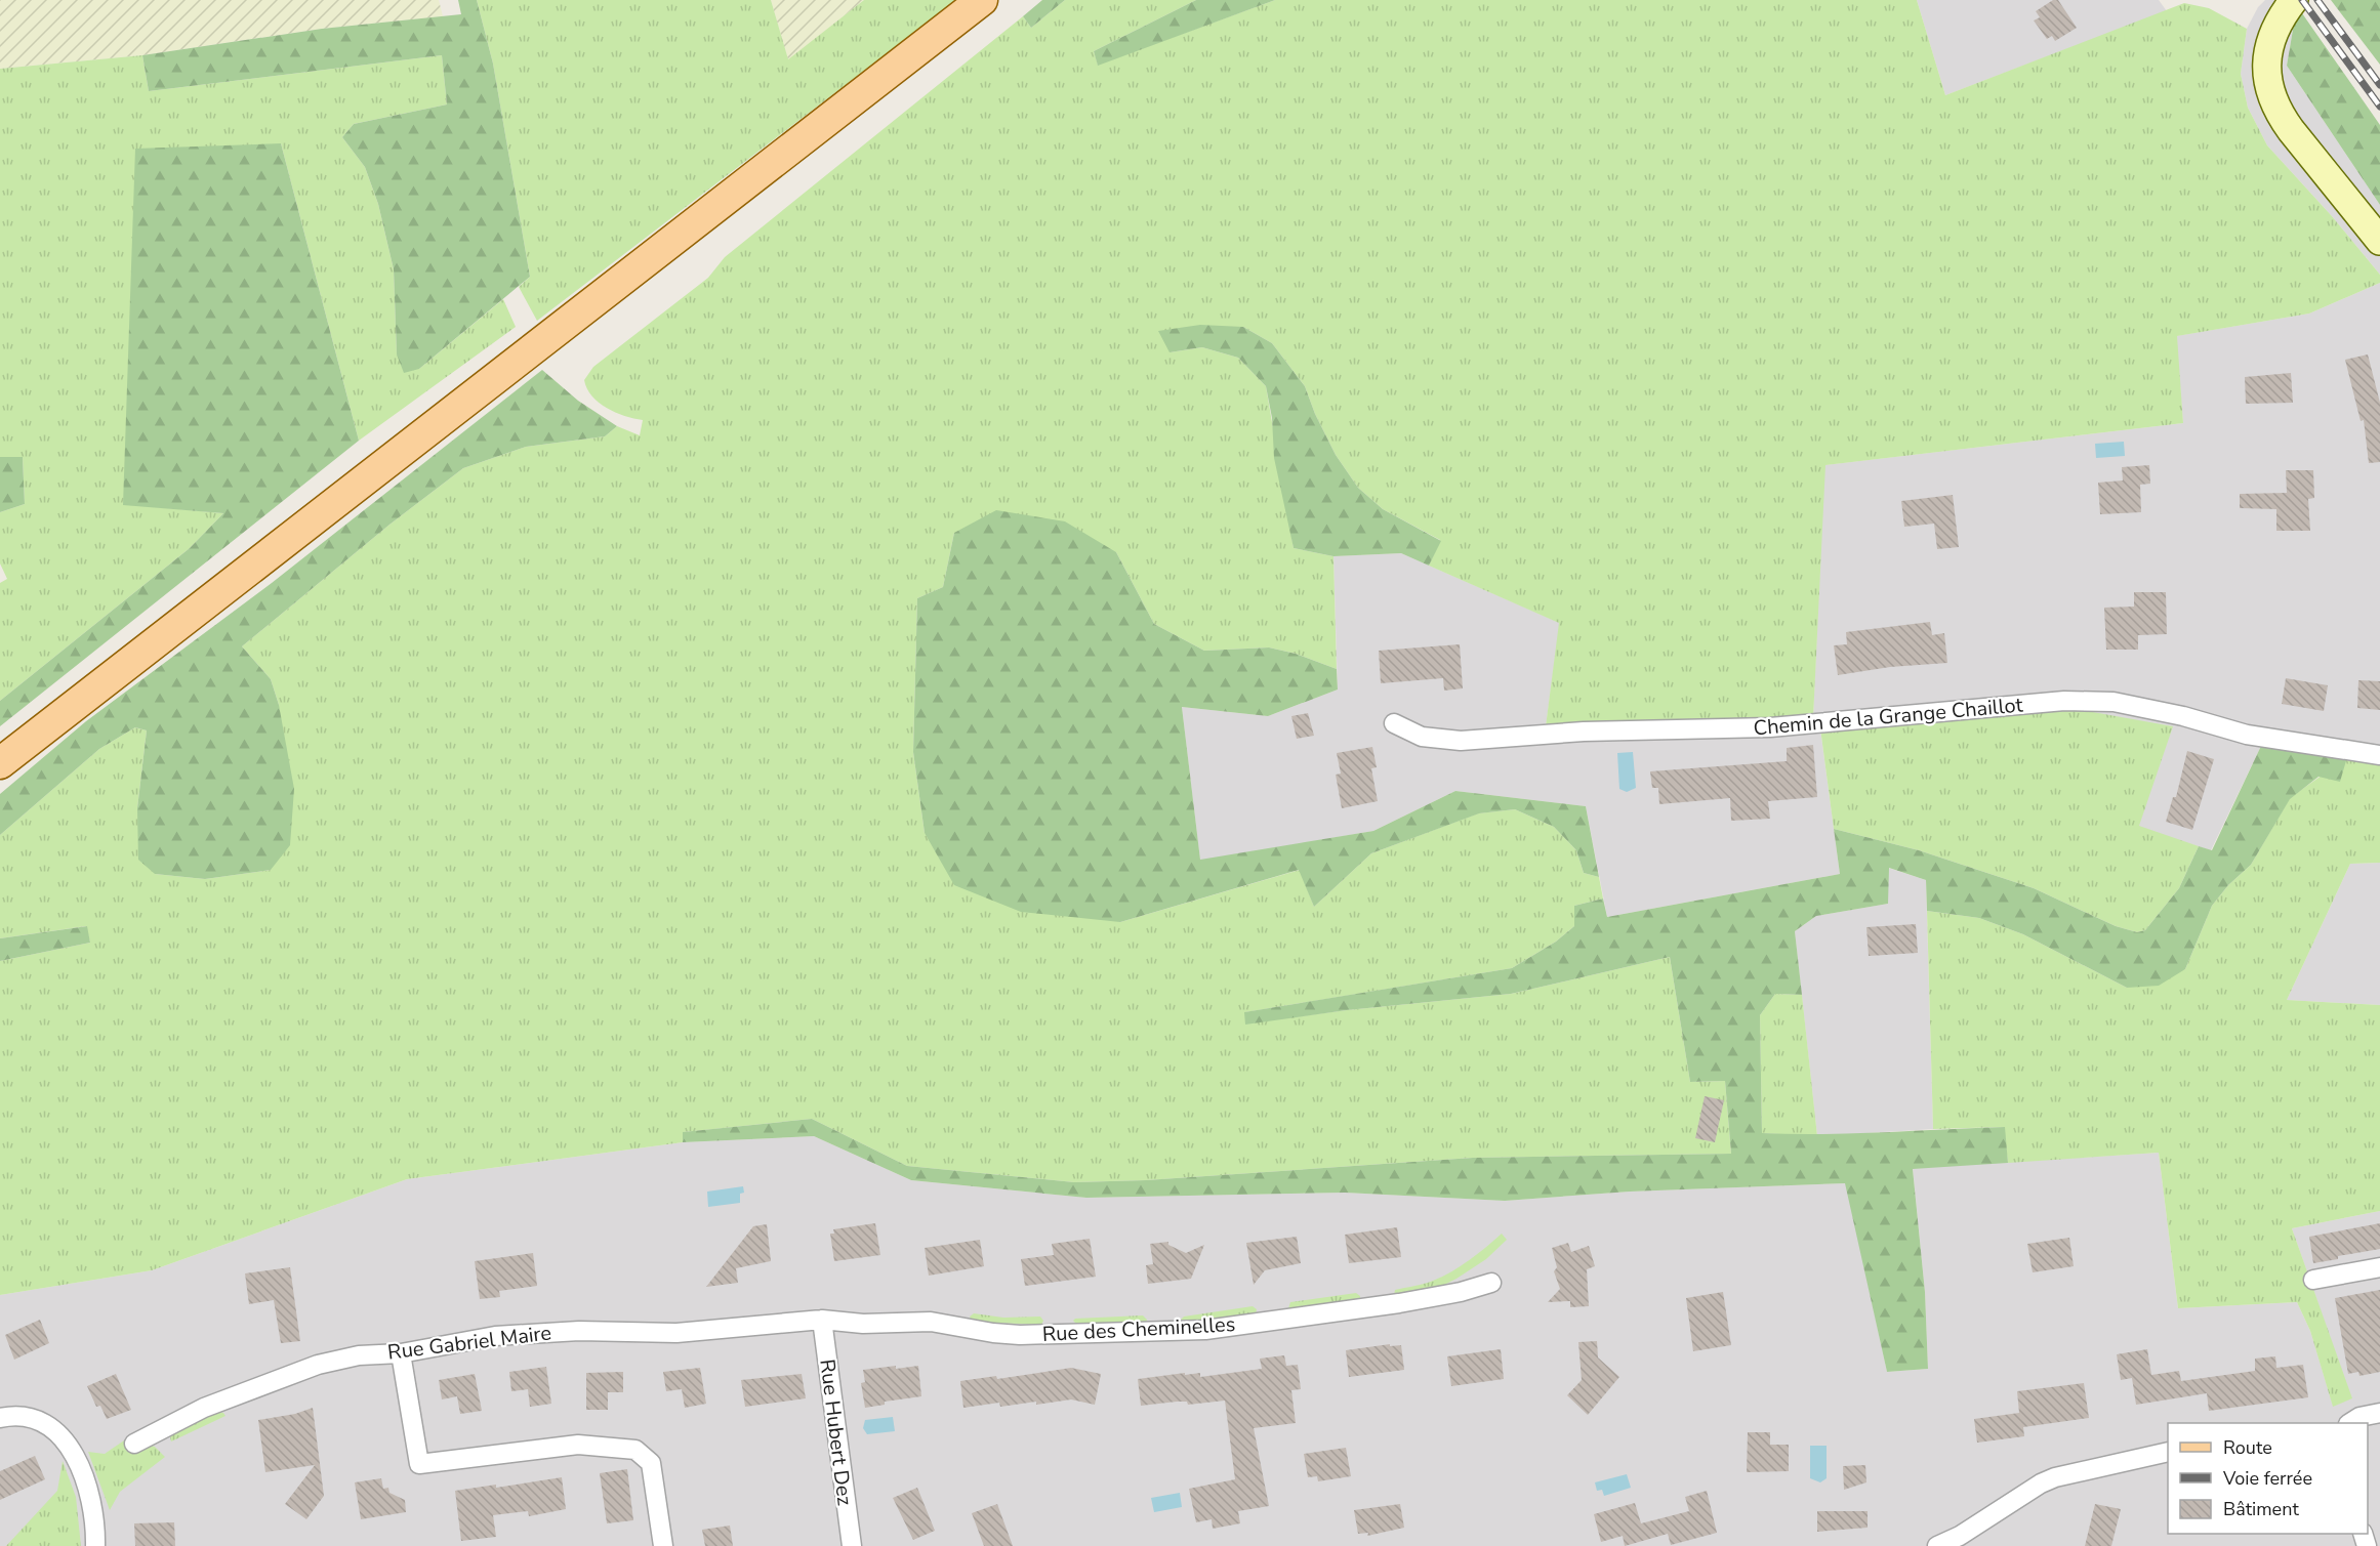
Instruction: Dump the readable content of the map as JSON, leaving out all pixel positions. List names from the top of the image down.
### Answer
{
  "streets": {
    "street": [
      "Chemin de la Grange Chaillot",
      "Rue des Cheminelles",
      "Rue Gabriel Maire",
      "Rue Hubert Dez"
    ]
  },
  "crossings": [
    ["Rue des Cheminelles", "Rue Gabriel Maire"],
    ["Rue des Cheminelles", "Rue Hubert Dez"],
    ["Rue Gabriel Maire", "Rue Hubert Dez"]
  ],
  "legend": ["Route", "Voie ferrée", "Bâtiment"]
}
